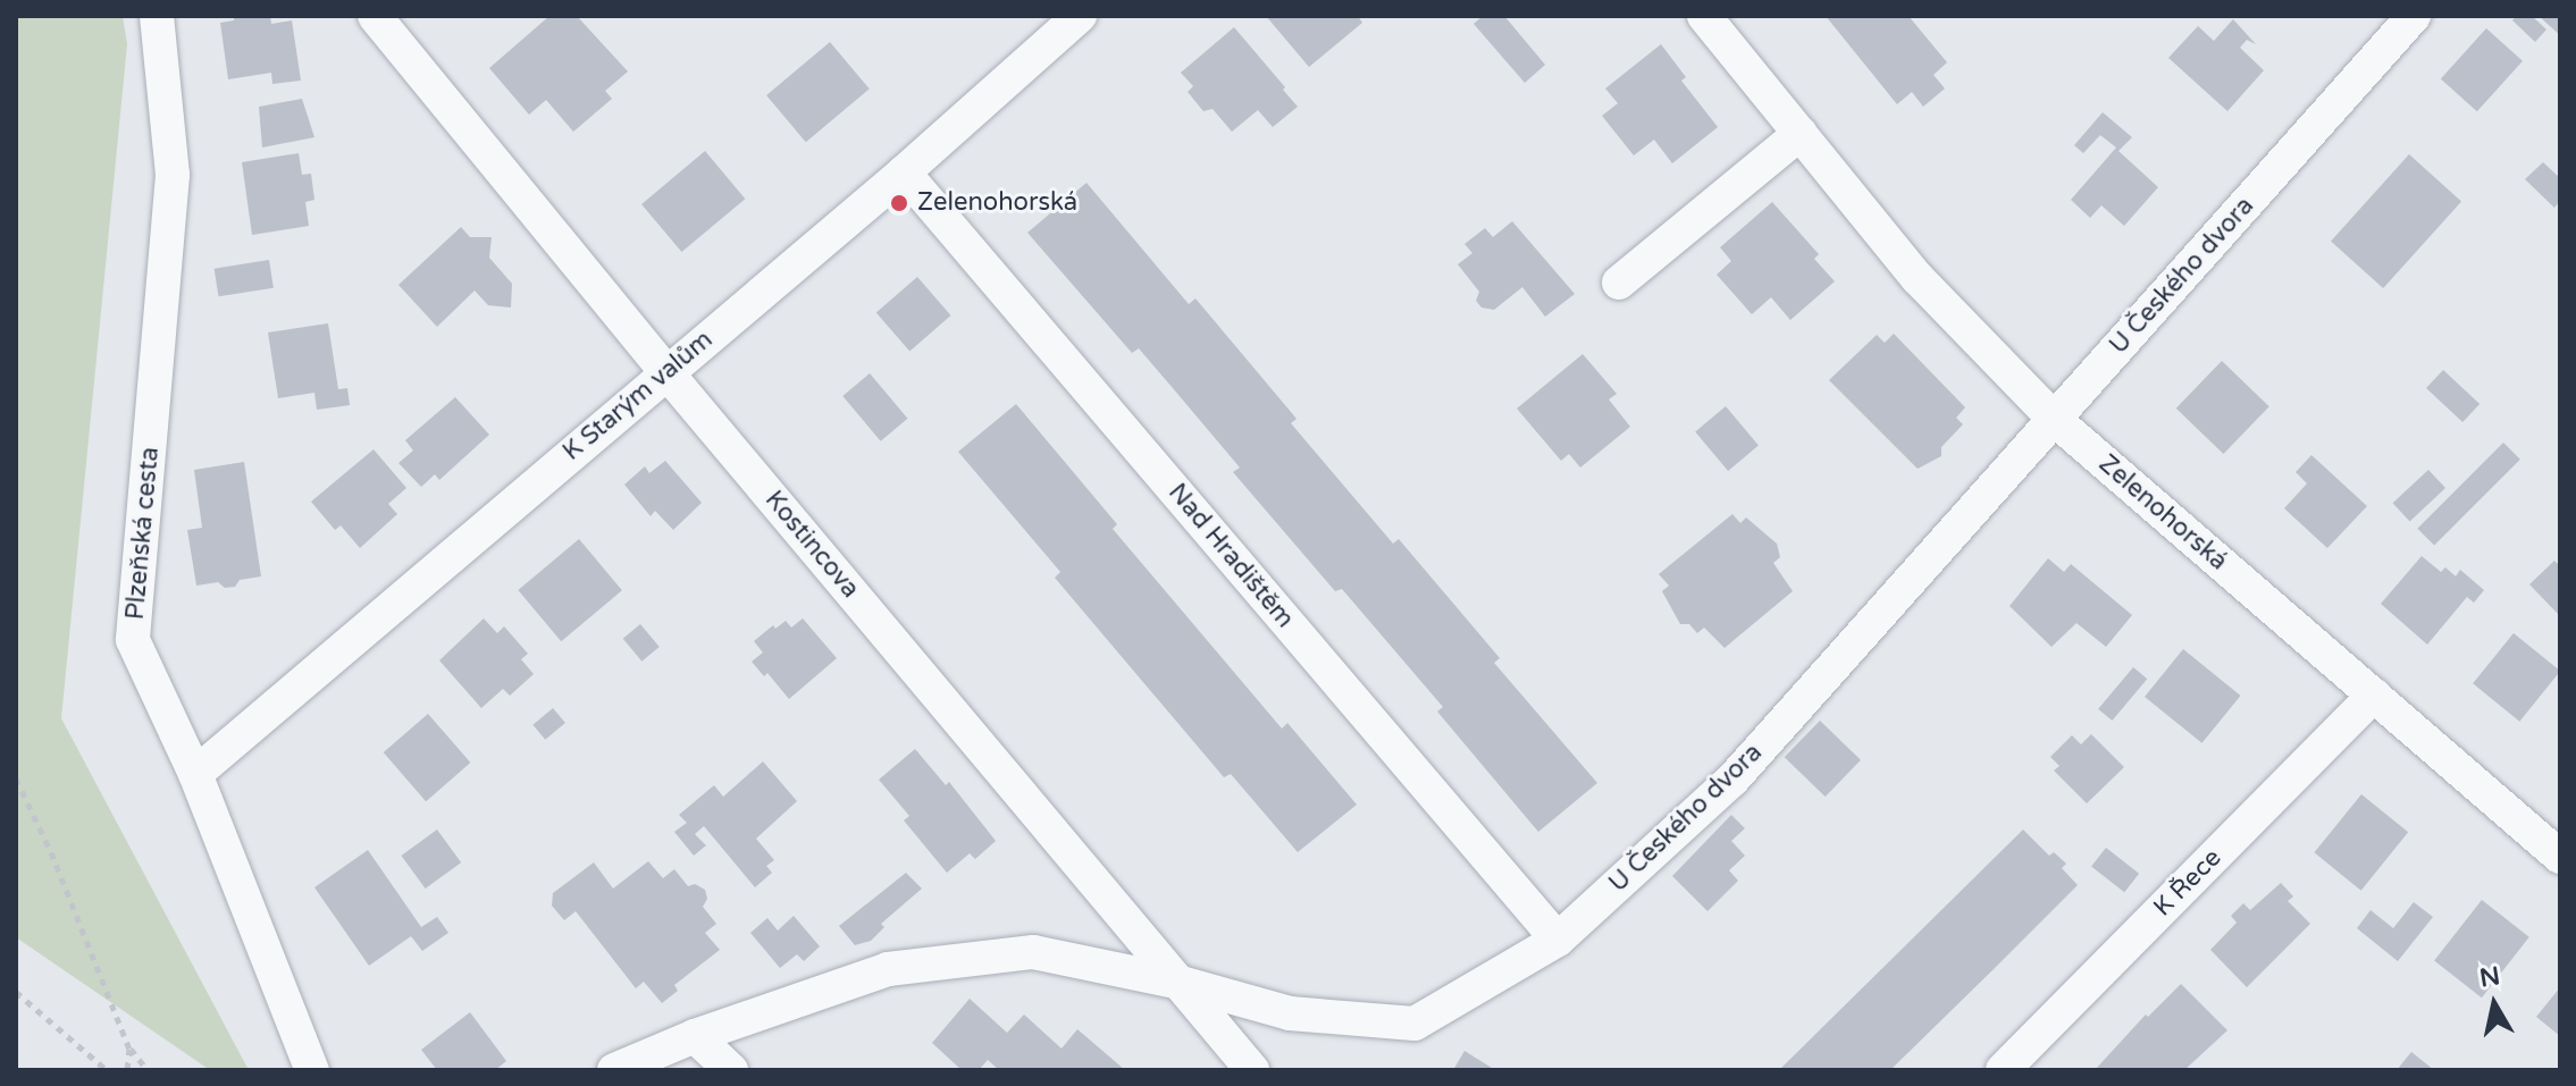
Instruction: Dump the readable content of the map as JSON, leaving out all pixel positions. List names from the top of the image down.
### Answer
{
  "streets": {
    "street": [
      "U Českého dvora",
      "K Starým valům",
      "Zelenohorská",
      "Plzeňská cesta",
      "Kostincova",
      "Nad Hradištěm",
      "K Řece"
    ]
  },
  "crossings": [
    ["U Českého dvora", "Zelenohorská"],
    ["U Českého dvora", "Kostincova"],
    ["U Českého dvora", "Nad Hradištěm"],
    ["K Starým valům", "Plzeňská cesta"],
    ["K Starým valům", "Kostincova"],
    ["K Starým valům", "Nad Hradištěm"],
    ["Zelenohorská", "K Řece"]
  ],
  "places": ["Zelenohorská"],
  "north": "top"
}
